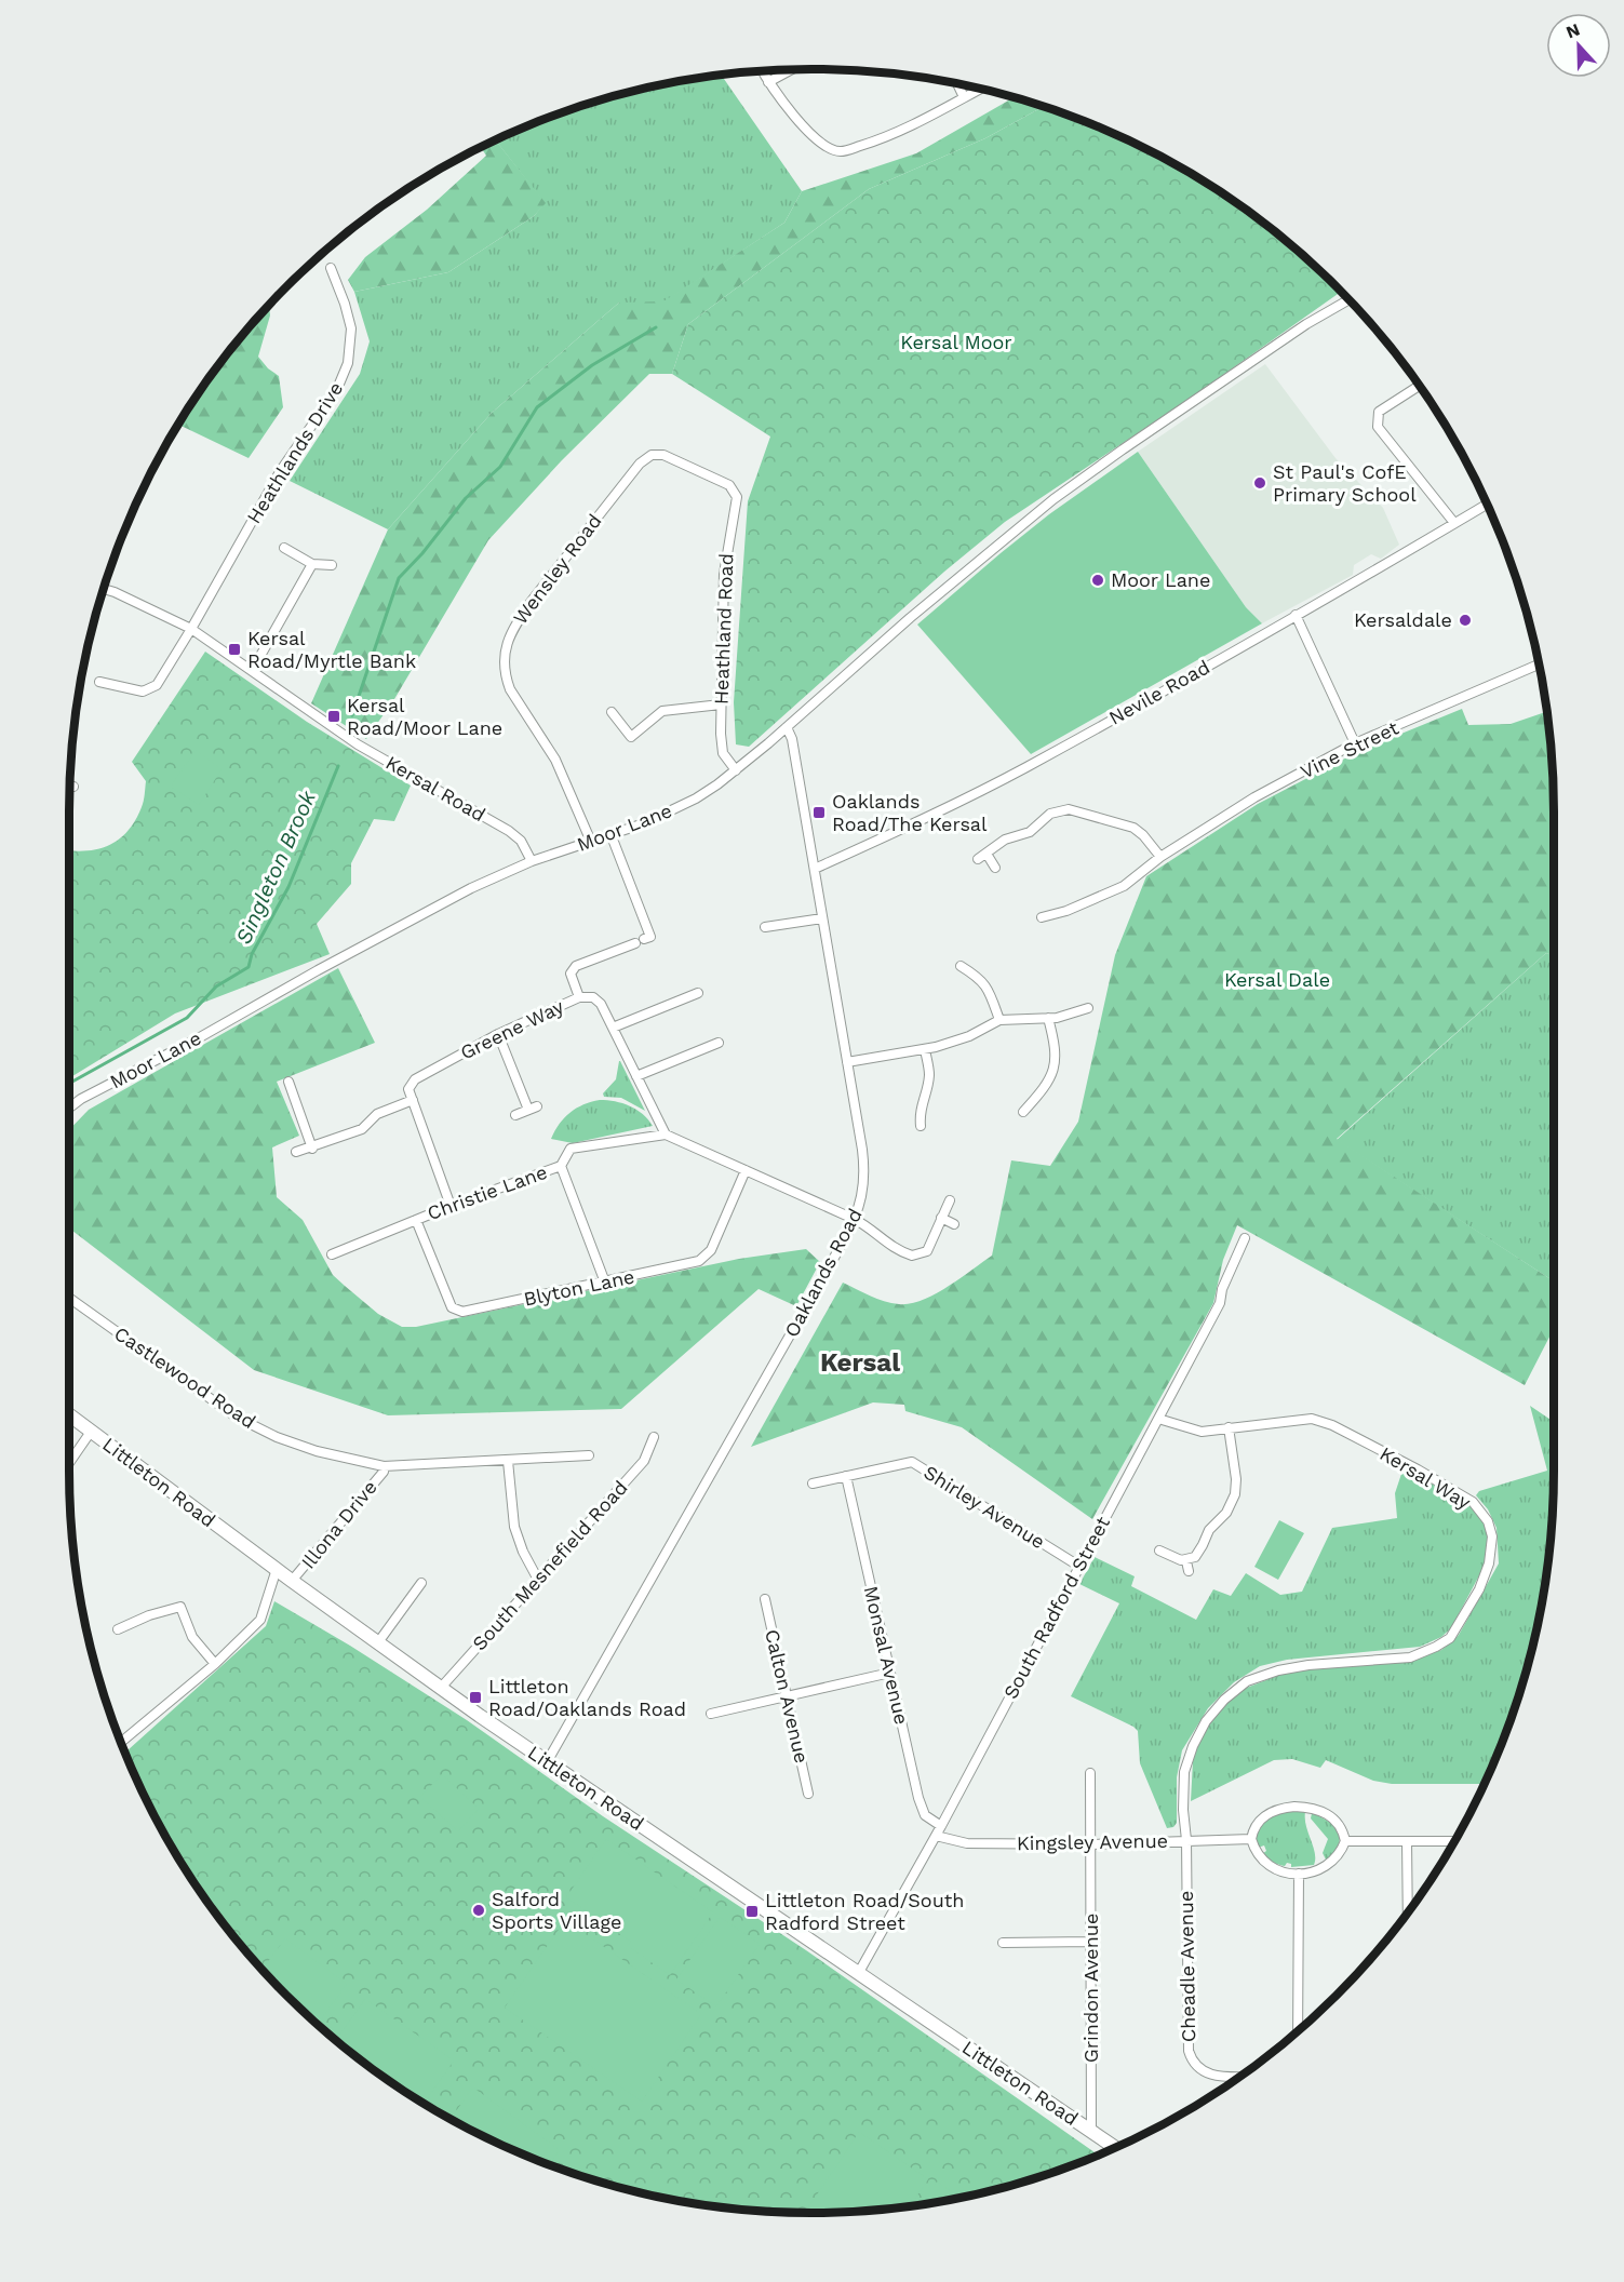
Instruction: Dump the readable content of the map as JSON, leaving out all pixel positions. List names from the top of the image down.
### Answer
{
  "streets": {
    "street": [
      "Heathlands Drive",
      "Wensley Road",
      "Heathland Road",
      "Nevile Road",
      "Vine Street",
      "Kersal Road",
      "Moor Lane",
      "Greene Way",
      "Christie Lane",
      "Oaklands Road",
      "Blyton Lane",
      "Castlewood Road",
      "Kersal Way",
      "Littleton Road",
      "Shirley Avenue",
      "Illona Drive",
      "South Mesnefield Road",
      "South Radford Street",
      "Monsal Avenue",
      "Calton Avenue",
      "Kingsley Avenue",
      "Cheadle Avenue",
      "Grindon Avenue"
    ]
  },
  "crossings": [
    ["Heathlands Drive", "Kersal Road"],
    ["Wensley Road", "Heathland Road"],
    ["Wensley Road", "Moor Lane"],
    ["Heathland Road", "Moor Lane"],
    ["Nevile Road", "Oaklands Road"],
    ["Kersal Road", "Moor Lane"],
    ["Moor Lane", "Oaklands Road"],
    ["Greene Way", "Christie Lane"],
    ["Christie Lane", "Blyton Lane"],
    ["Oaklands Road", "Littleton Road"],
    ["Castlewood Road", "Illona Drive"],
    ["Kersal Way", "South Radford Street"],
    ["Kersal Way", "Kingsley Avenue"],
    ["Kersal Way", "Cheadle Avenue"],
    ["Littleton Road", "Illona Drive"],
    ["Littleton Road", "South Mesnefield Road"],
    ["Littleton Road", "South Radford Street"],
    ["Littleton Road", "Grindon Avenue"],
    ["Shirley Avenue", "South Radford Street"],
    ["Shirley Avenue", "Monsal Avenue"],
    ["South Radford Street", "Monsal Avenue"],
    ["South Radford Street", "Kingsley Avenue"],
    ["Kingsley Avenue", "Cheadle Avenue"],
    ["Kingsley Avenue", "Grindon Avenue"]
  ],
  "districts": ["Kersal"],
  "water": ["Singleton Brook"],
  "parks": ["Kersal Moor", "Kersal Dale"],
  "places": {
    "other": [
      "St Paul's CofE Primary School",
      "Moor Lane",
      "Kersaldale",
      "Salford Sports Village"
    ],
    "transit": [
      "Kersal Road/Myrtle Bank",
      "Kersal Road/Moor Lane",
      "Oaklands Road/The Kersal",
      "Littleton Road/Oaklands Road",
      "Littleton Road/South Radford Street"
    ]
  },
  "north": "top"
}
